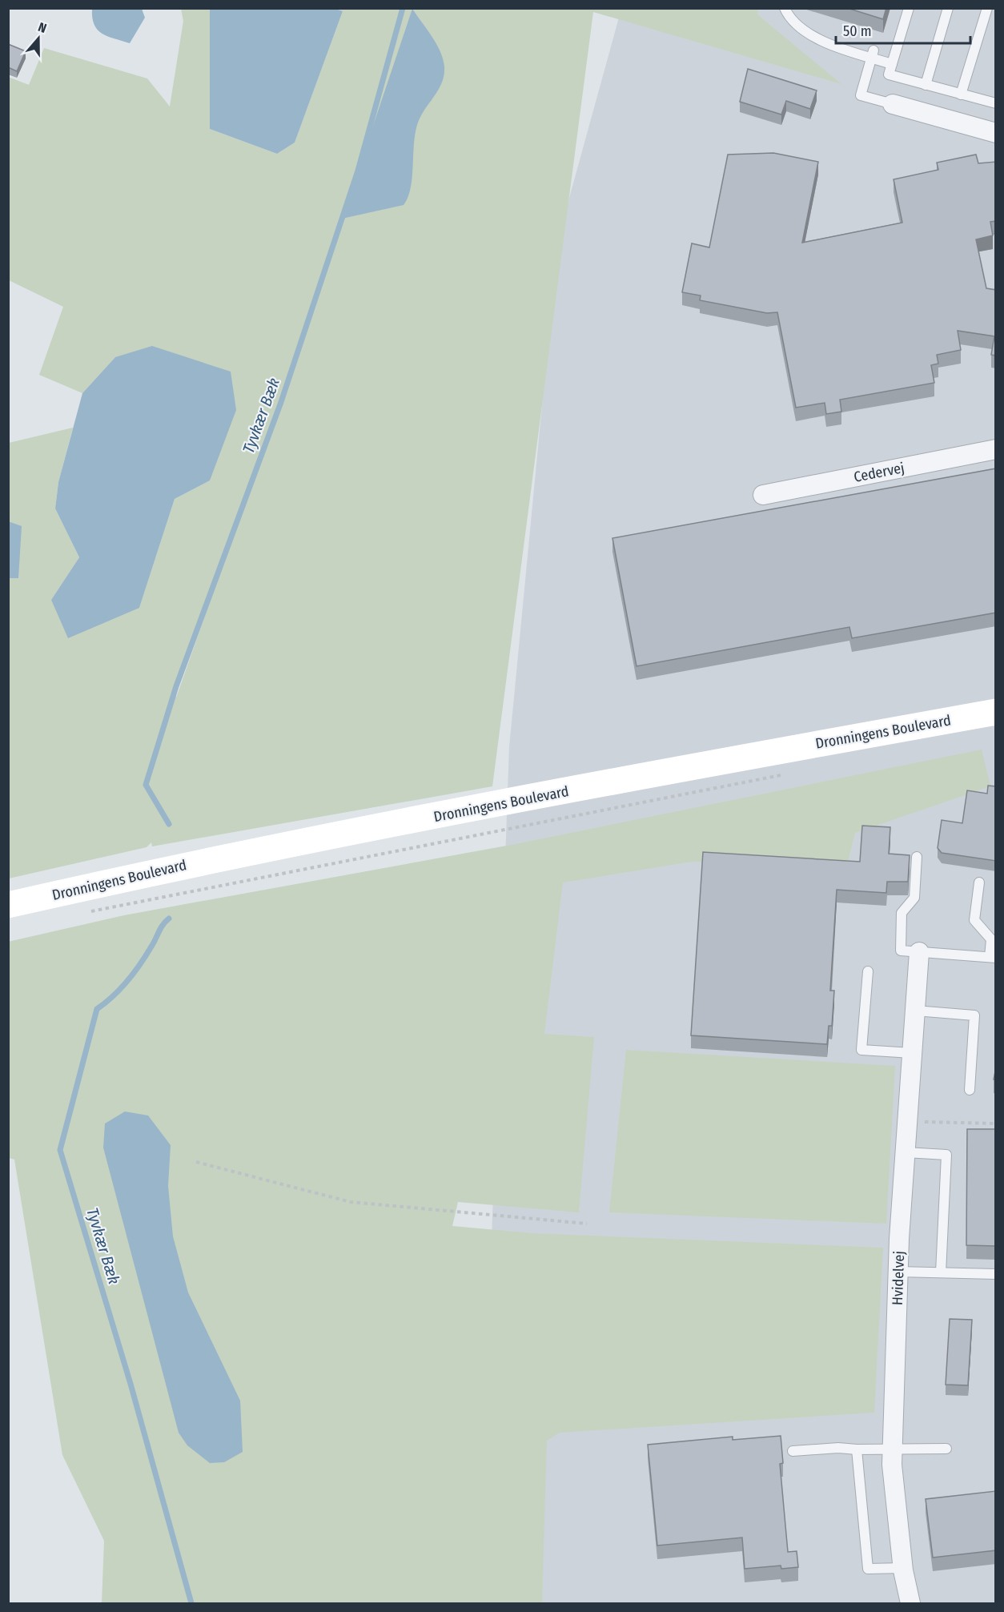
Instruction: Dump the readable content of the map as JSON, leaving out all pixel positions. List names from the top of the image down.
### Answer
{
  "streets": {
    "main road": ["Dronningens Boulevard"],
    "street": ["Cedervej", "Hvidelvej"]
  },
  "water": ["Tyvkær Bæk"],
  "scale_bar": "50 m",
  "north": "top"
}
